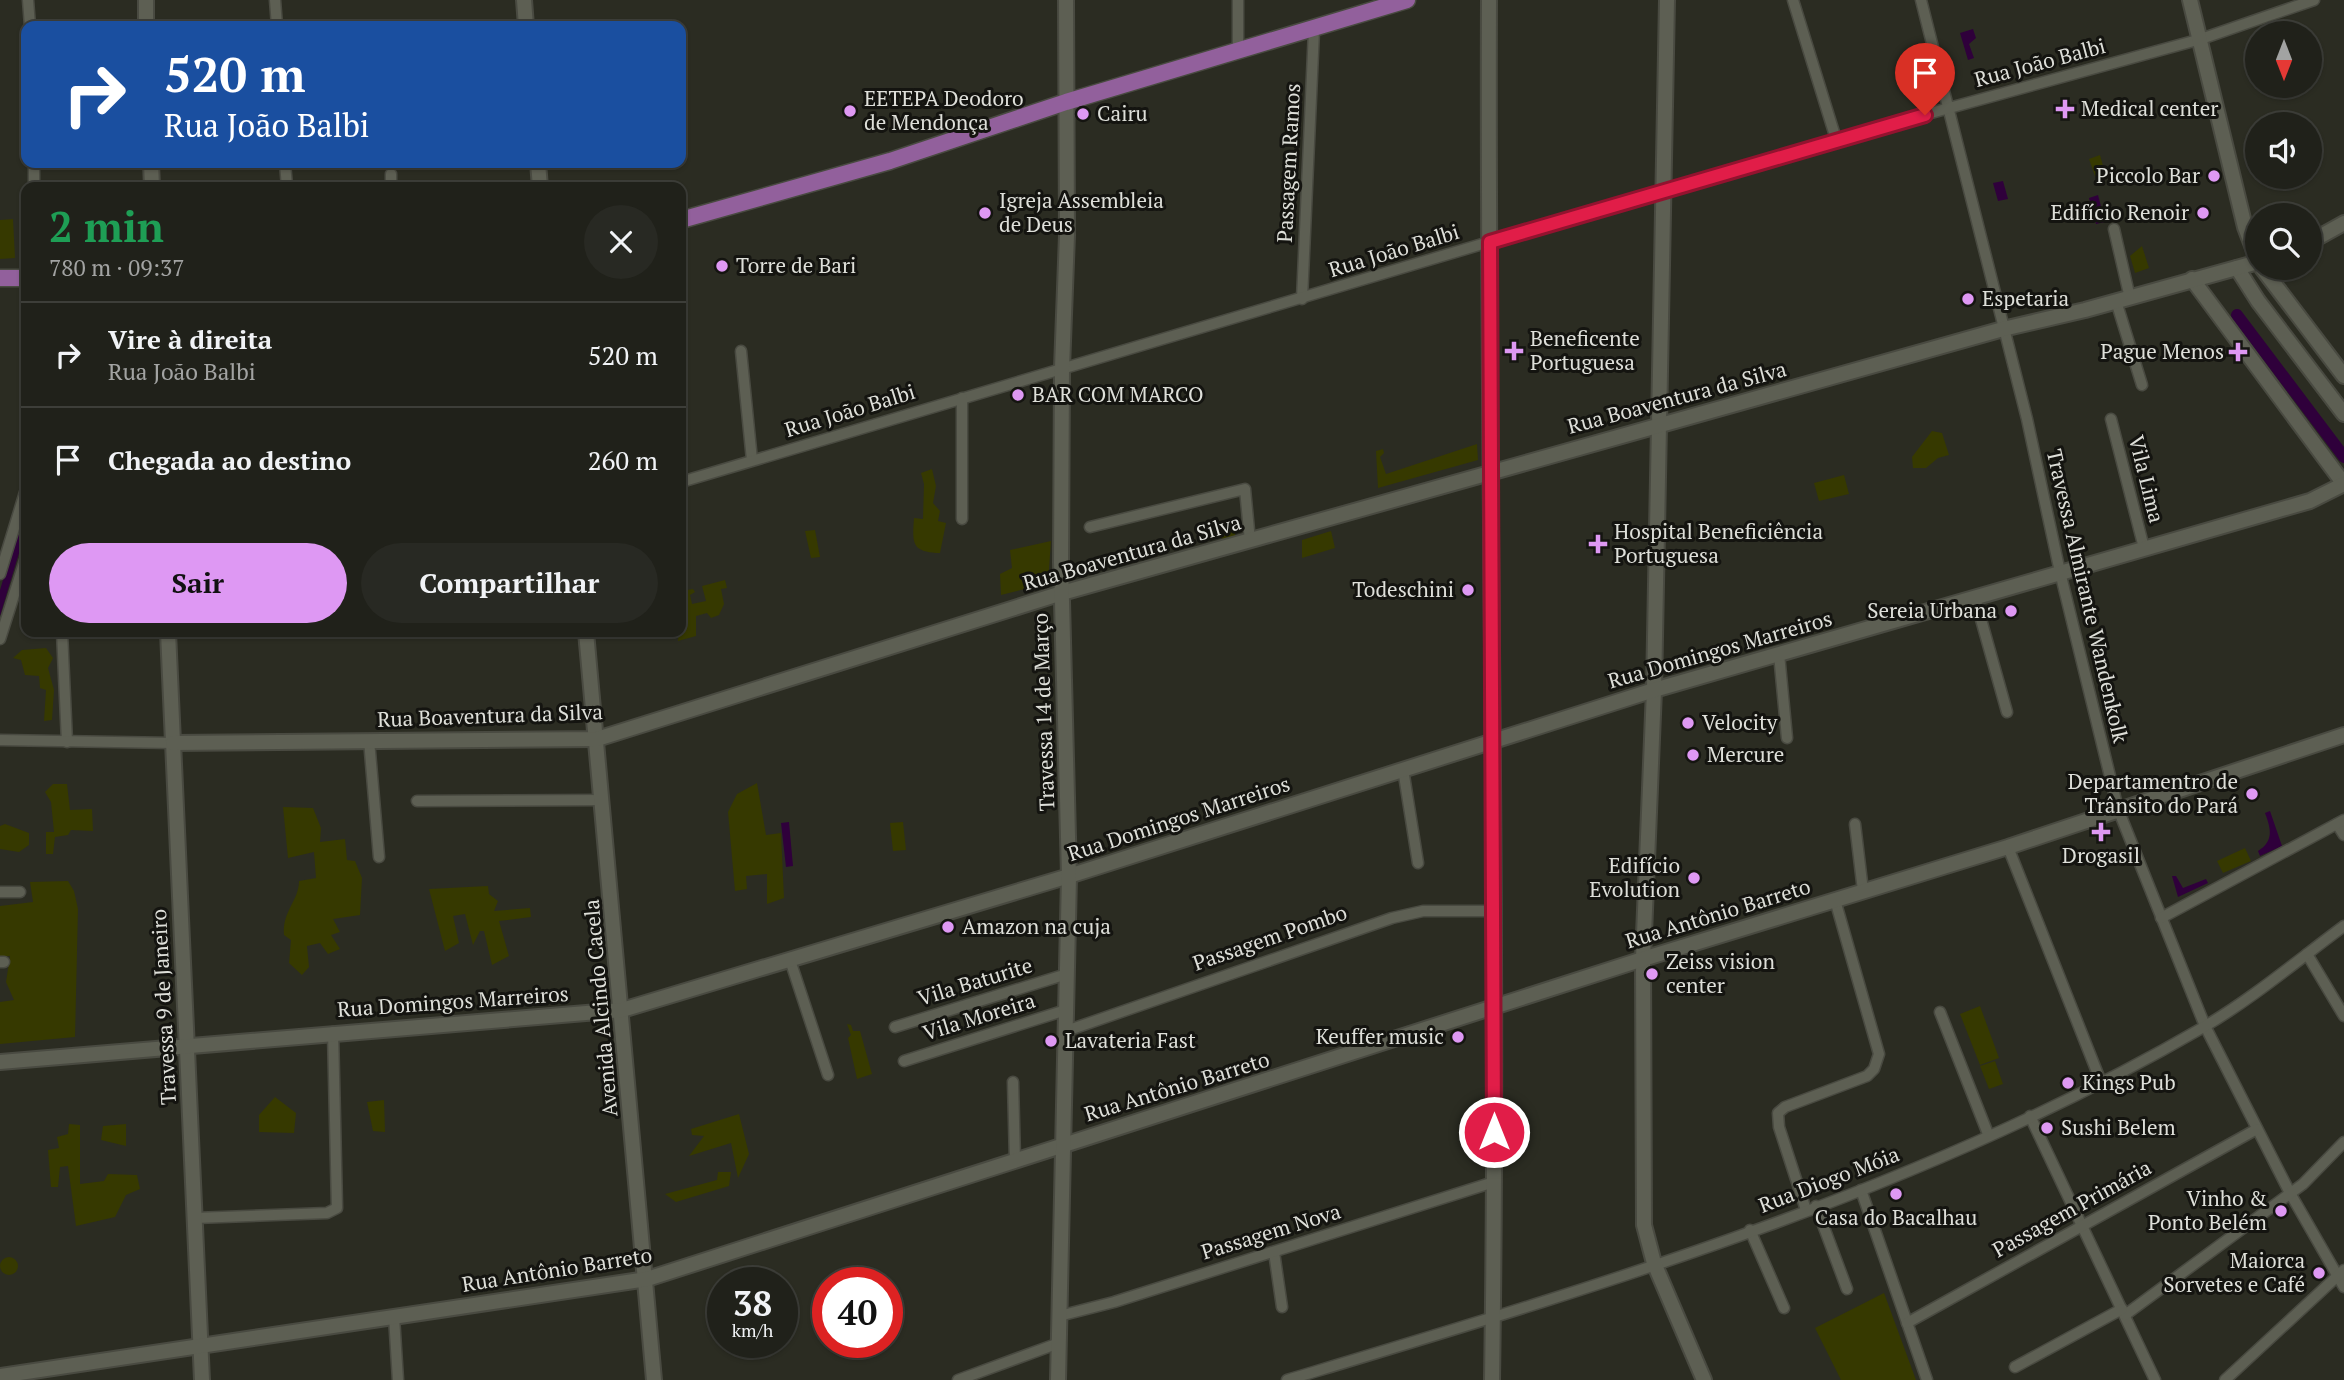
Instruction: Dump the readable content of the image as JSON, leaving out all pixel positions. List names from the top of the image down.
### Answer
{
  "streets": {
    "street": [
      "Rua João Balbi",
      "Passagem Ramos",
      "Rua Boaventura da Silva",
      "Vila Lima",
      "Travessa Almirante Wandenkolk",
      "Rua Domingos Marreiros",
      "Travessa 14 de Março",
      "Rua Antônio Barreto",
      "Passagem Pombo",
      "Vila Baturite",
      "Travessa 9 de Janeiro",
      "Avenida Alcindo Cacela",
      "Vila Moreira",
      "Rua Diogo Móia",
      "Passagem Primária",
      "Passagem Nova"
    ]
  },
  "crossings": [
    ["Rua João Balbi", "Passagem Ramos"],
    ["Rua João Balbi", "Travessa Almirante Wandenkolk"],
    ["Rua João Balbi", "Travessa 14 de Março"],
    ["Rua Boaventura da Silva", "Travessa Almirante Wandenkolk"],
    ["Rua Boaventura da Silva", "Travessa 14 de Março"],
    ["Rua Boaventura da Silva", "Travessa 9 de Janeiro"],
    ["Rua Boaventura da Silva", "Avenida Alcindo Cacela"],
    ["Vila Lima", "Rua Domingos Marreiros"],
    ["Travessa Almirante Wandenkolk", "Rua Domingos Marreiros"],
    ["Travessa Almirante Wandenkolk", "Rua Antônio Barreto"],
    ["Travessa Almirante Wandenkolk", "Rua Diogo Móia"],
    ["Travessa Almirante Wandenkolk", "Passagem Primária"],
    ["Rua Domingos Marreiros", "Travessa 14 de Março"],
    ["Rua Domingos Marreiros", "Travessa 9 de Janeiro"],
    ["Rua Domingos Marreiros", "Avenida Alcindo Cacela"],
    ["Travessa 14 de Março", "Rua Antônio Barreto"],
    ["Travessa 14 de Março", "Passagem Pombo"],
    ["Travessa 14 de Março", "Vila Baturite"],
    ["Travessa 14 de Março", "Vila Moreira"],
    ["Travessa 14 de Março", "Passagem Nova"],
    ["Rua Antônio Barreto", "Travessa 9 de Janeiro"],
    ["Rua Antônio Barreto", "Avenida Alcindo Cacela"]
  ],
  "places": {
    "health": [
      "Medical center",
      "Beneficente Portuguesa",
      "Pague Menos",
      "Hospital Beneficiência Portuguesa",
      "Drogasil"
    ],
    "other": [
      "EETEPA Deodoro de Mendonça",
      "Cairu",
      "Piccolo Bar",
      "Igreja Assembleia de Deus",
      "Edifício Renoir",
      "Torre de Bari",
      "Espetaria",
      "BAR COM MARCO",
      "Todeschini",
      "Sereia Urbana",
      "Velocity",
      "Mercure",
      "Departamentro de Trânsito do Pará",
      "Edifício Evolution",
      "Amazon na cuja",
      "Zeiss vision center",
      "Keuffer music",
      "Lavateria Fast",
      "Kings Pub",
      "Sushi Belem",
      "Casa do Bacalhau",
      "Vinho & Ponto Belém",
      "Maiorca Sorvetes e Café"
    ]
  },
  "north": "bottom",
  "page": {
    "turn": ["520 m", "Rua João Balbi"],
    "heading": ["2 min", "780 m · 09:37"],
    "list": [
      {
        "name": "Vire à direita",
        "note": "Rua João Balbi",
        "value": "520 m"
      },
      {
        "name": "Chegada ao destino",
        "value": "260 m"
      }
    ],
    "buttons": ["Sair", "Compartilhar"],
    "speed": "38 km/h",
    "limit": "40"
  }
}
